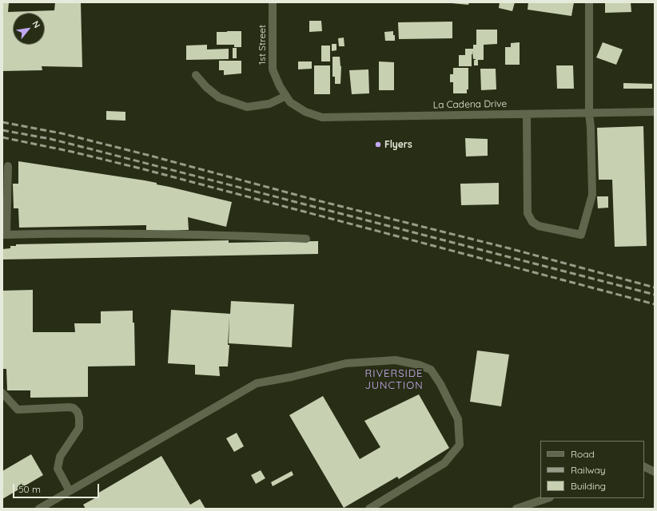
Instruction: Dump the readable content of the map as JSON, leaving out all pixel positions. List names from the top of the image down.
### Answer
{
  "streets": {
    "street": ["1st Street", "La Cadena Drive"]
  },
  "crossings": [
    ["1st Street", "La Cadena Drive"]
  ],
  "districts": ["RIVERSIDE JUNCTION"],
  "places": ["Flyers"],
  "legend": ["Road", "Railway", "Building"],
  "scale_bar": "50 m",
  "north": "top right"
}
